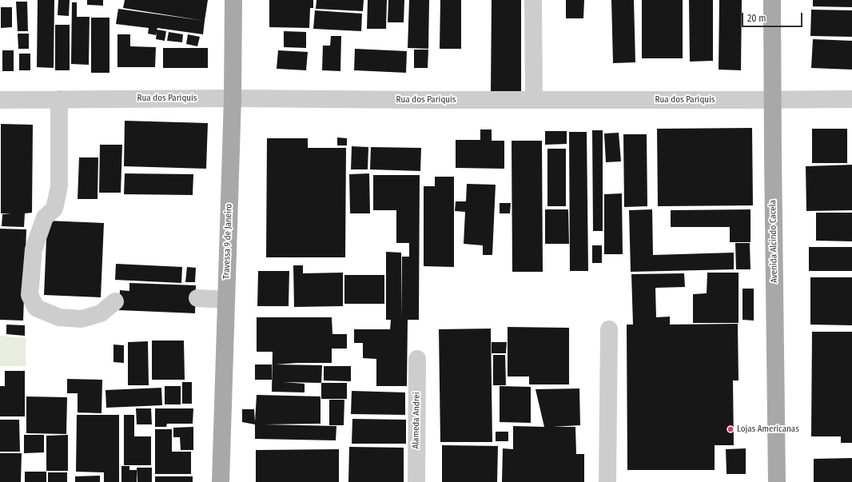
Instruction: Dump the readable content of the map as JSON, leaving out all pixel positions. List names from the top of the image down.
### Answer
{
  "streets": {
    "main road": ["Travessa 9 de Janeiro", "Avenida Alcindo Cacela"],
    "street": ["Rua dos Pariquis", "Alameda Andrei"]
  },
  "crossings": [
    ["Rua dos Pariquis", "Travessa 9 de Janeiro"],
    ["Rua dos Pariquis", "Avenida Alcindo Cacela"]
  ],
  "places": ["Lojas Americanas"],
  "scale_bar": "20 m"
}
